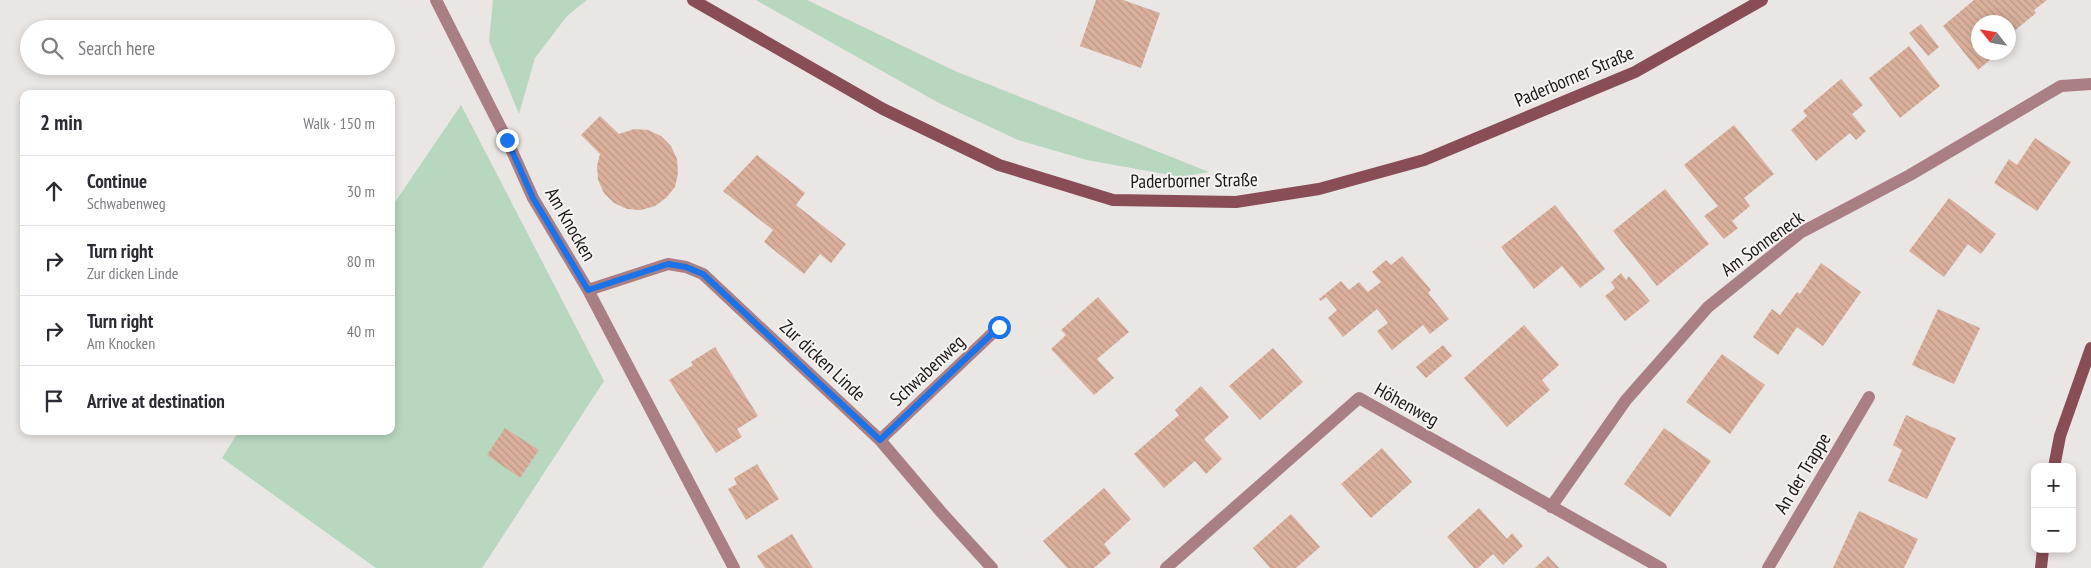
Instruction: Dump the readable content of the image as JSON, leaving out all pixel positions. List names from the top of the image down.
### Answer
{
  "streets": {
    "main road": ["Paderborner Straße"],
    "street": [
      "Am Knocken",
      "Am Sonneneck",
      "Zur dicken Linde",
      "Schwabenweg",
      "Höhenweg",
      "An der Trappe"
    ]
  },
  "crossings": [
    ["Am Knocken", "Zur dicken Linde"],
    ["Am Sonneneck", "Höhenweg"],
    ["Zur dicken Linde", "Schwabenweg"]
  ],
  "north": "top left",
  "page": {
    "search": "Search here",
    "heading": ["2 min", "Walk · 150 m"],
    "list": [
      ["Continue", "Schwabenweg", "30 m"],
      ["Turn right", "Zur dicken Linde", "80 m"],
      ["Turn right", "Am Knocken", "40 m"],
      "Arrive at destination"
    ],
    "map_buttons": ["+", "−"]
  }
}
